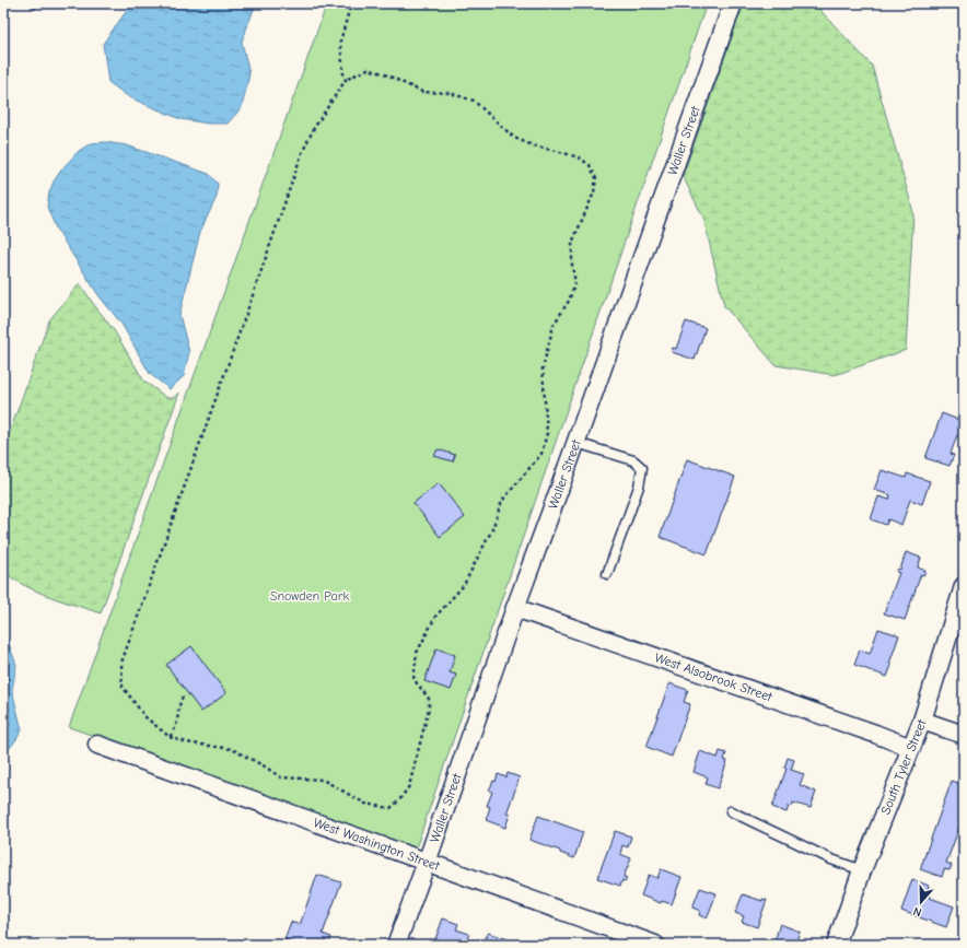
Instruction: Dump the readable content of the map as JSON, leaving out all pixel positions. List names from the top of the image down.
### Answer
{
  "streets": {
    "street": [
      "Waller Street",
      "West Alsobrook Street",
      "South Tyler Street",
      "West Washington Street"
    ]
  },
  "crossings": [
    ["Waller Street", "West Alsobrook Street"],
    ["Waller Street", "West Washington Street"],
    ["West Alsobrook Street", "South Tyler Street"]
  ],
  "parks": ["Snowden Park"],
  "north": "bottom"
}
